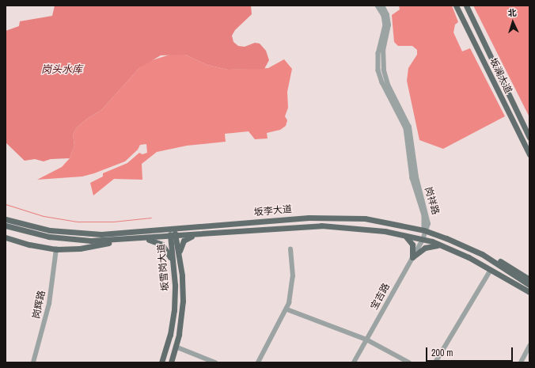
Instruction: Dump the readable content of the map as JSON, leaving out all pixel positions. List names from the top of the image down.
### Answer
{
  "streets": {
    "main road": ["坂澜大道", "坂李大道", "坂雪岗大道"],
    "street": ["岗祥路", "宝吉路", "岗辉路"]
  },
  "crossings": [
    ["岗祥路", "坂李大道"],
    ["岗祥路", "宝吉路"],
    ["坂李大道", "坂雪岗大道"],
    ["坂李大道", "宝吉路"]
  ],
  "water": ["岗头水库"],
  "scale_bar": "200 m",
  "north": "top"
}
